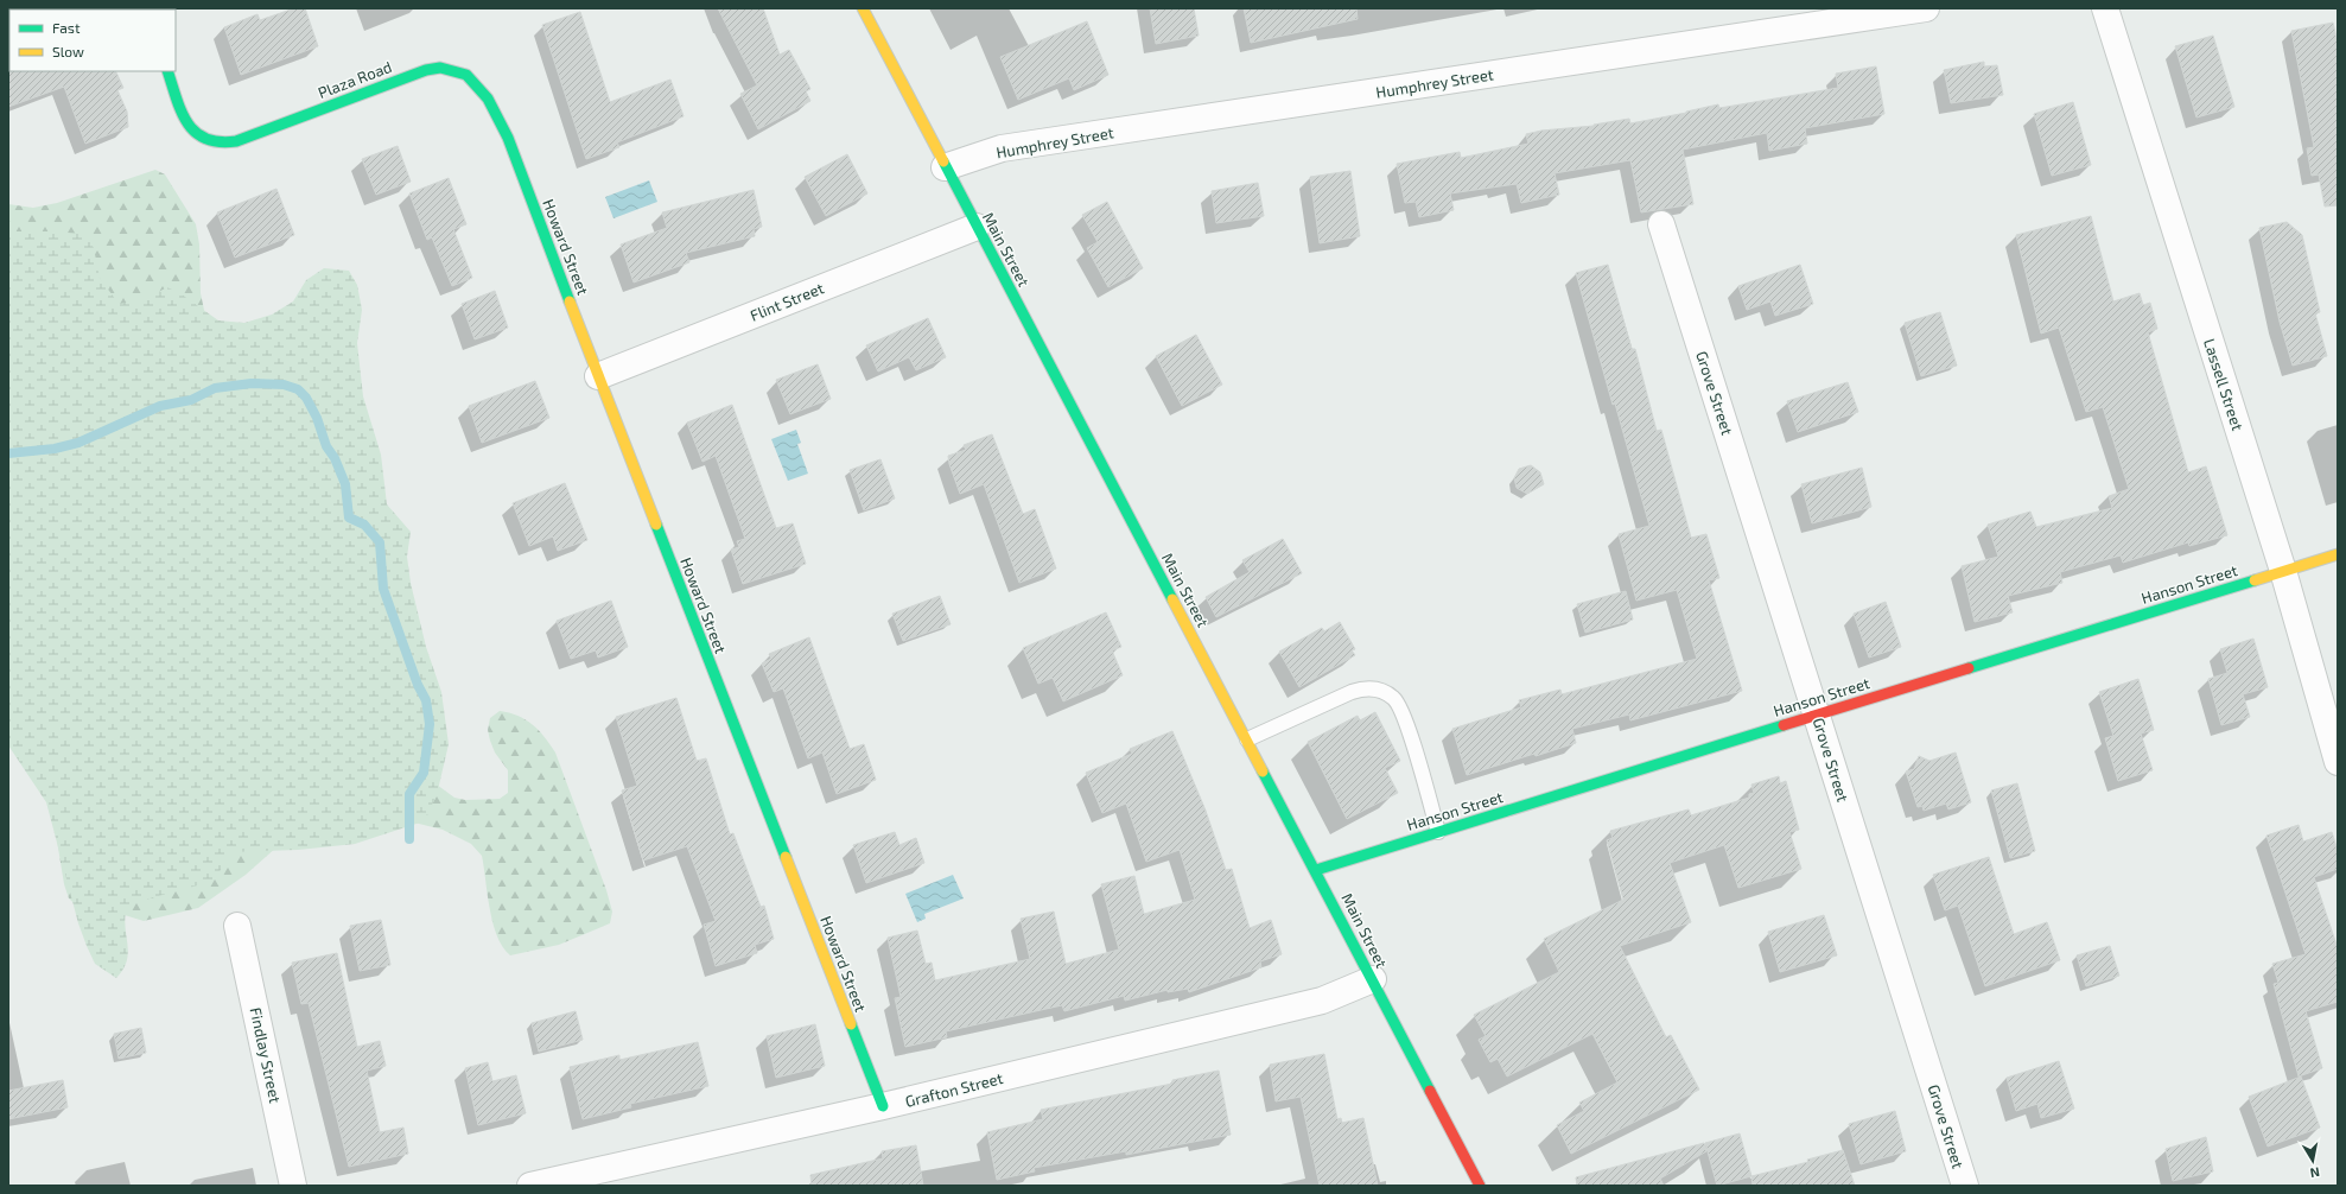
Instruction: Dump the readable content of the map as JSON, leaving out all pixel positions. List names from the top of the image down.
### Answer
{
  "streets": {
    "street": [
      "Plaza Road",
      "Humphrey Street",
      "Howard Street",
      "Main Street",
      "Flint Street",
      "Lassell Street",
      "Grove Street",
      "Hanson Street",
      "Findlay Street",
      "Grafton Street"
    ]
  },
  "crossings": [
    ["Plaza Road", "Howard Street"],
    ["Humphrey Street", "Main Street"],
    ["Howard Street", "Flint Street"],
    ["Howard Street", "Grafton Street"],
    ["Main Street", "Flint Street"],
    ["Main Street", "Hanson Street"],
    ["Main Street", "Grafton Street"],
    ["Lassell Street", "Hanson Street"],
    ["Grove Street", "Hanson Street"]
  ],
  "legend": ["Fast", "Slow"],
  "north": "bottom"
}
